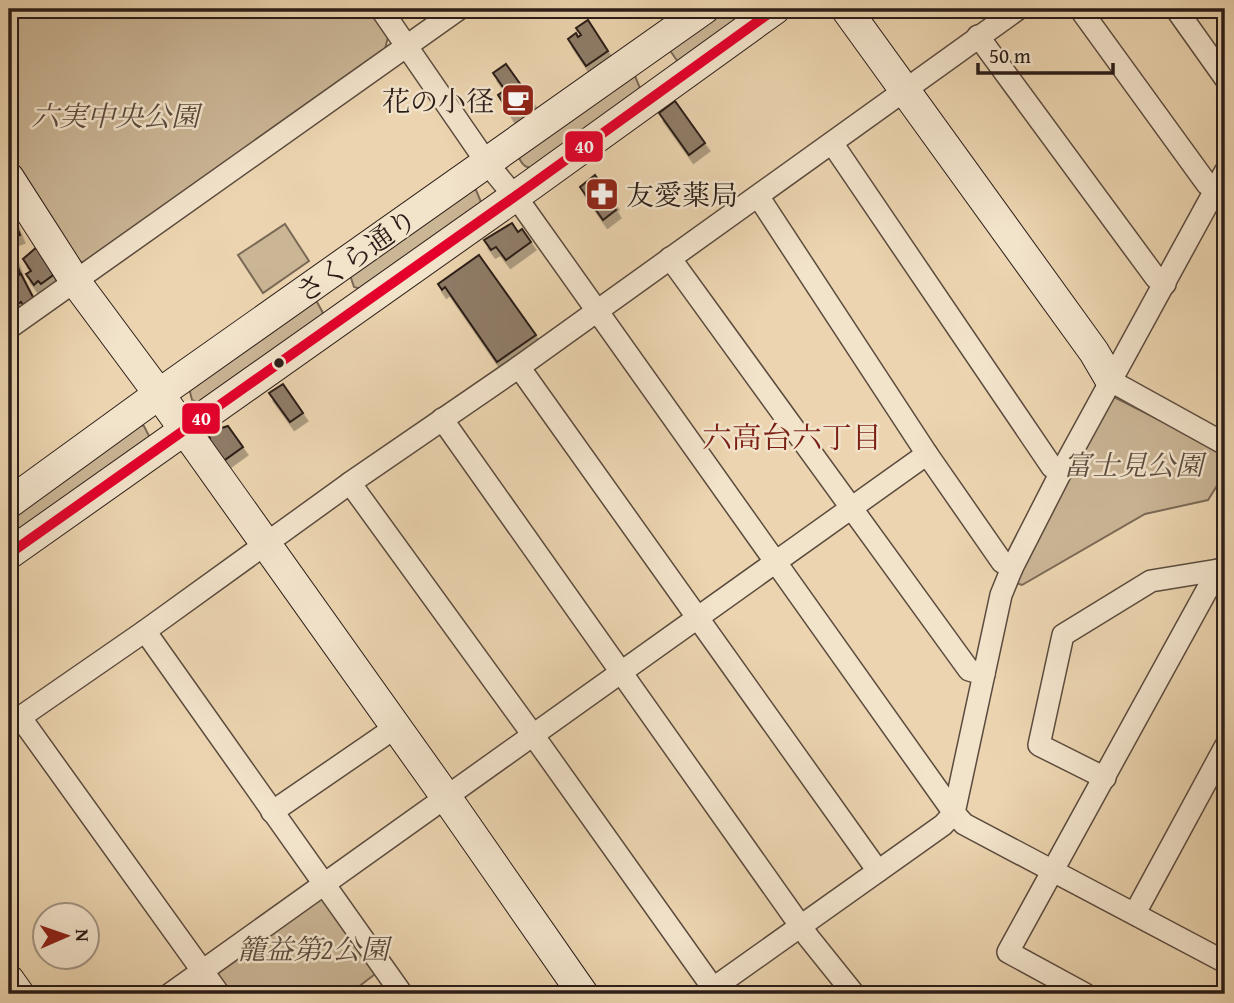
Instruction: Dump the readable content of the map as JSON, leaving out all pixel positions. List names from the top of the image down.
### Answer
{
  "streets": {
    "street": ["さくら通り"]
  },
  "districts": ["六高台六丁目"],
  "parks": ["六実中央公園", "富士見公園", "籠益第2公園"],
  "places": {
    "cafe": ["花の小径"],
    "pharmacy": ["友愛薬局"]
  },
  "lines": ["transit line 40"],
  "scale_bar": "50 m",
  "north": "right"
}
